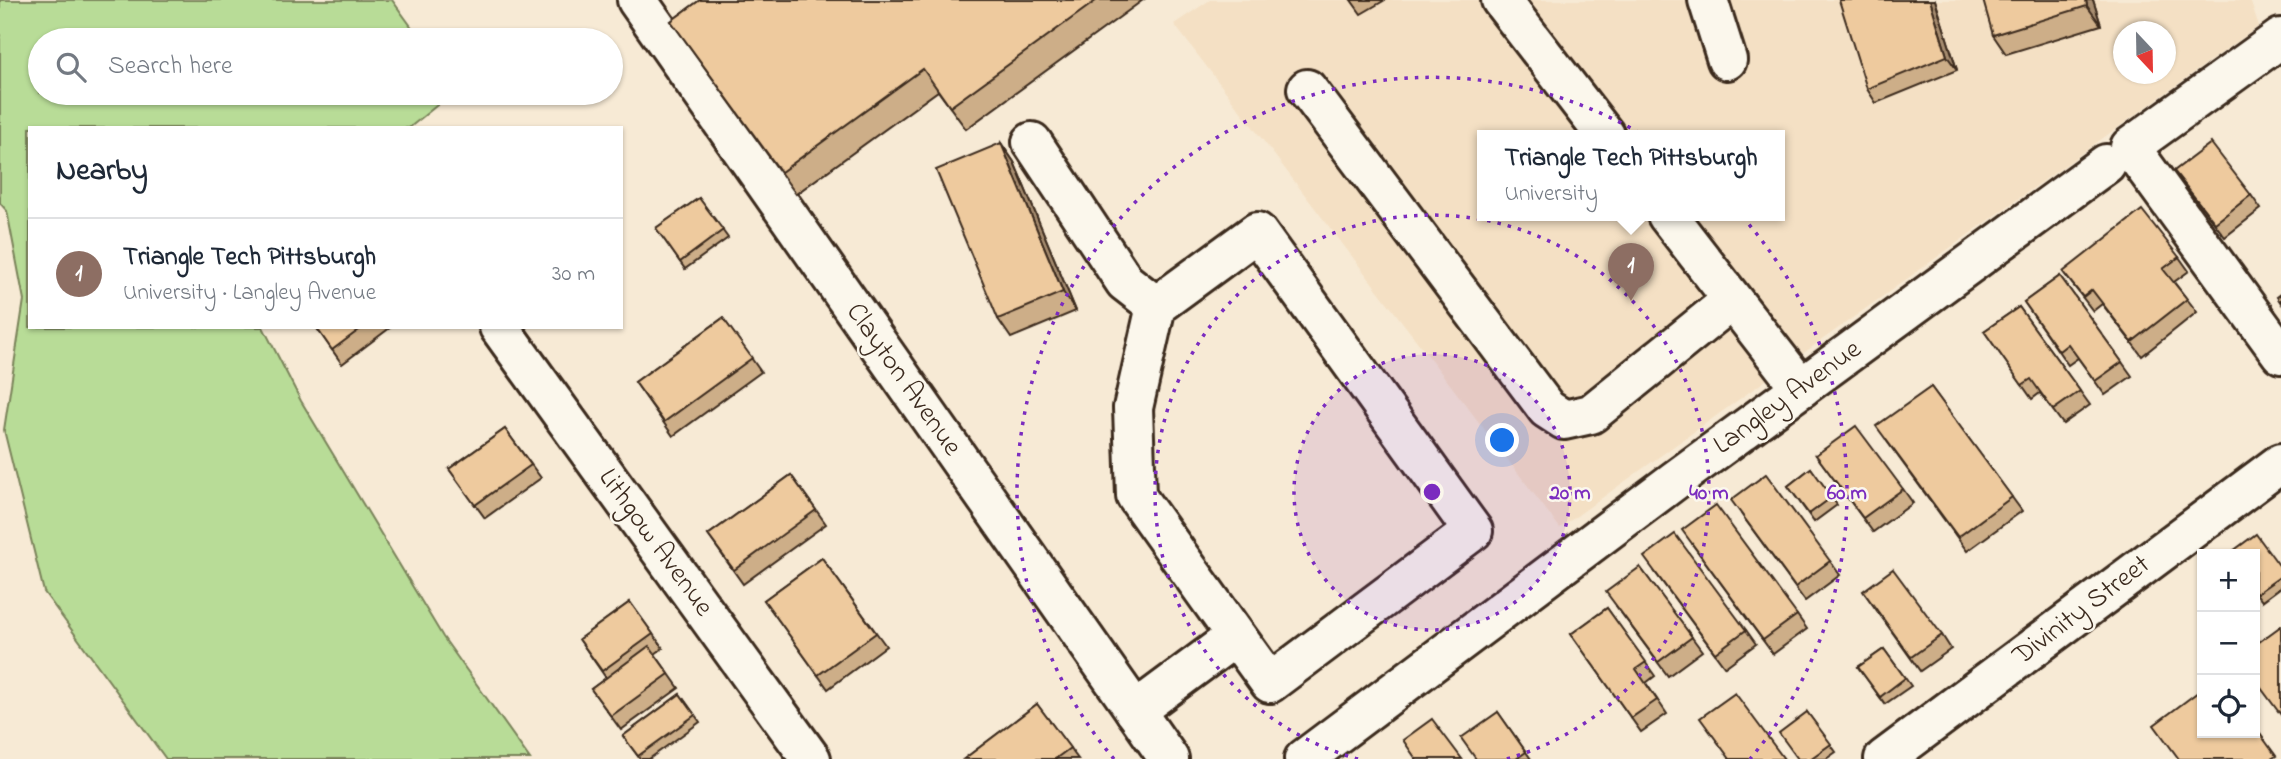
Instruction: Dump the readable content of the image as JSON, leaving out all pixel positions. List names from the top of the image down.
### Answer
{
  "streets": {
    "street": [
      "Clayton Avenue",
      "Langley Avenue",
      "Lithgow Avenue",
      "Divinity Street"
    ]
  },
  "north": "bottom",
  "page": {
    "search": "Search here",
    "heading": "Nearby",
    "popup": ["Triangle Tech Pittsburgh", "University"],
    "list": [
      {
        "mark": "1",
        "name": "Triangle Tech Pittsburgh",
        "note": "University · Langley Avenue",
        "value": "30 m"
      }
    ],
    "pins": "1",
    "map_buttons": ["+", "−"]
  },
  "rings": ["20 m", "40 m", "60 m"]
}
